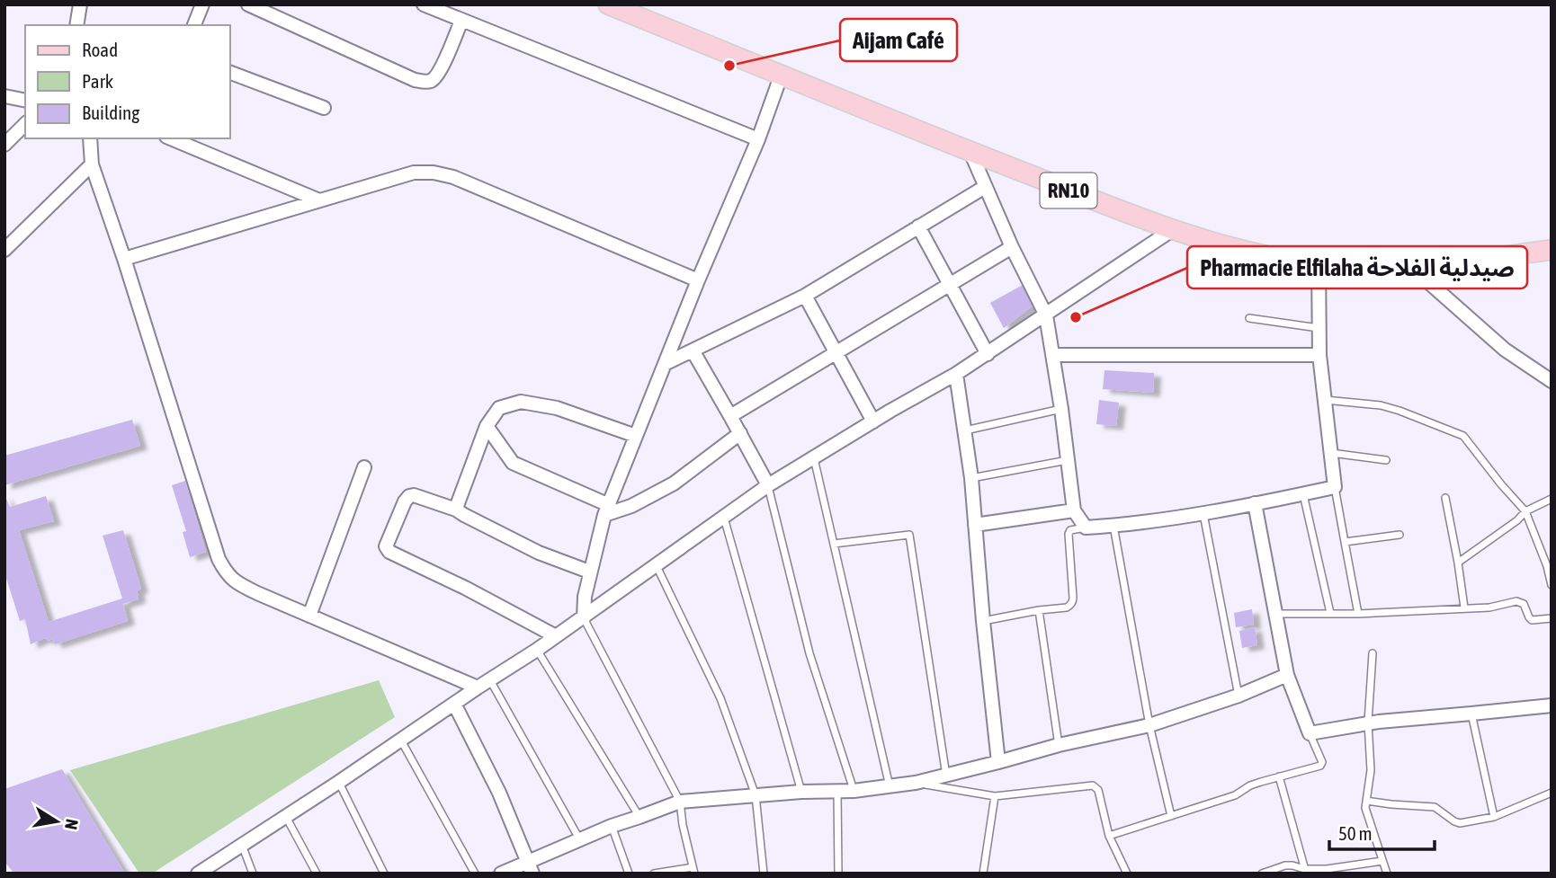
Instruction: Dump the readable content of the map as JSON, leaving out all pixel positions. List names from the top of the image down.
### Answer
{
  "streets": {
    "main road": ["RN10"]
  },
  "places": ["Aijam Café", "Pharmacie Elfilaha صيدلية الفلاحة"],
  "legend": ["Road", "Park", "Building"],
  "scale_bar": "50 m",
  "north": "right"
}
